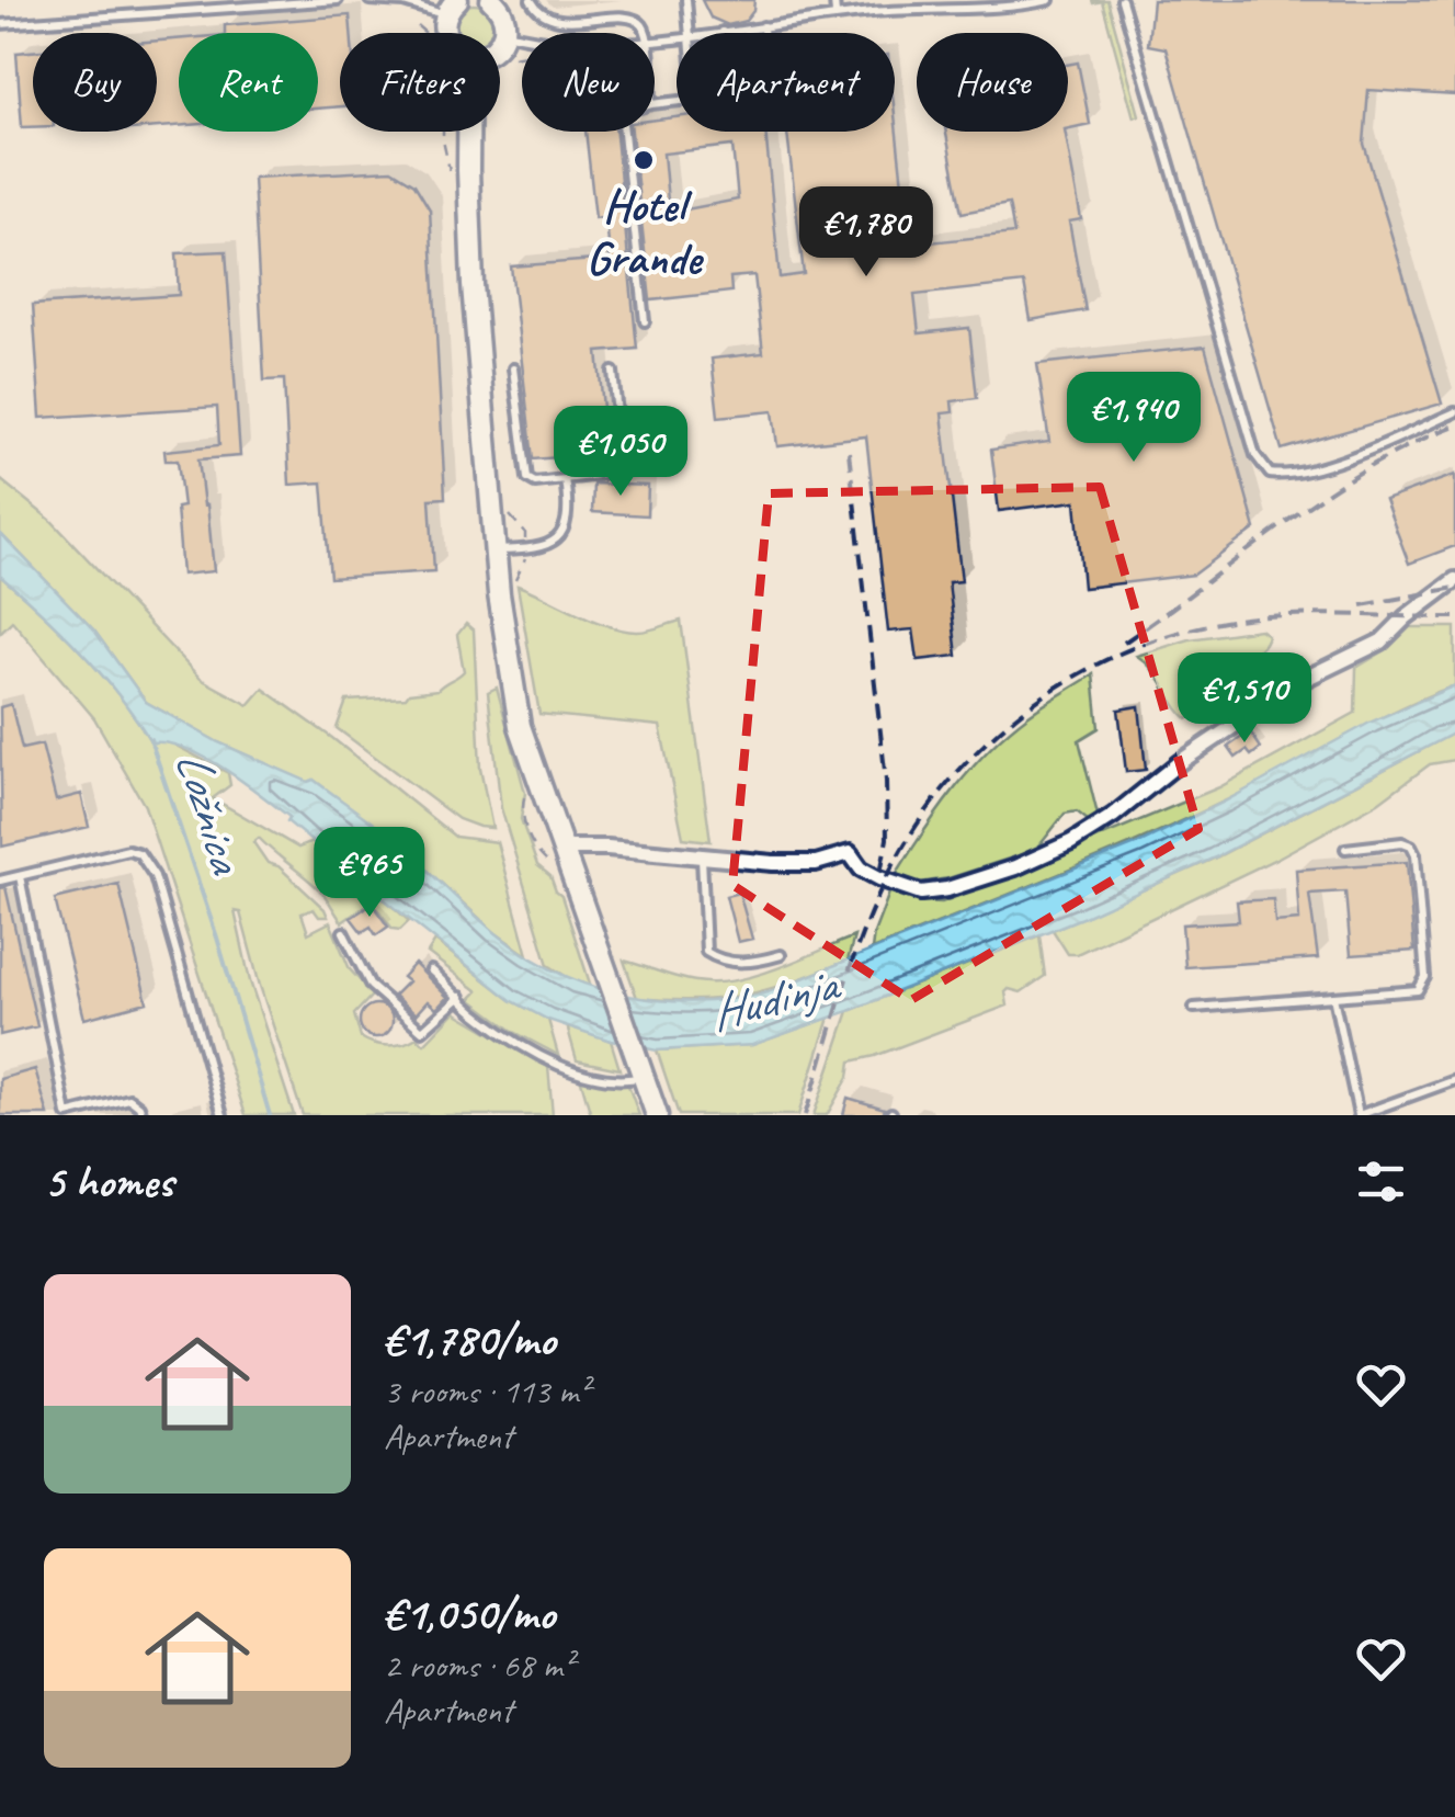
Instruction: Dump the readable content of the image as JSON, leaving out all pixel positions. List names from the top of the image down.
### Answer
{
  "water": ["Ložnica", "Hudinja"],
  "places": ["Hotel Grande"],
  "page": {
    "chip": [
      "Buy",
      "Rent",
      "Filters",
      "New",
      "Apartment",
      "House"
    ],
    "price": [
      "€1,780",
      "€1,940",
      "€1,050",
      "€1,510",
      "€965"
    ],
    "heading": "5 homes",
    "list": [
      {
        "name": "€1,780/mo",
        "note": "3 rooms · 113 m² · Apartment"
      },
      {
        "name": "€1,050/mo",
        "note": "2 rooms · 68 m² · Apartment"
      }
    ]
  }
}
